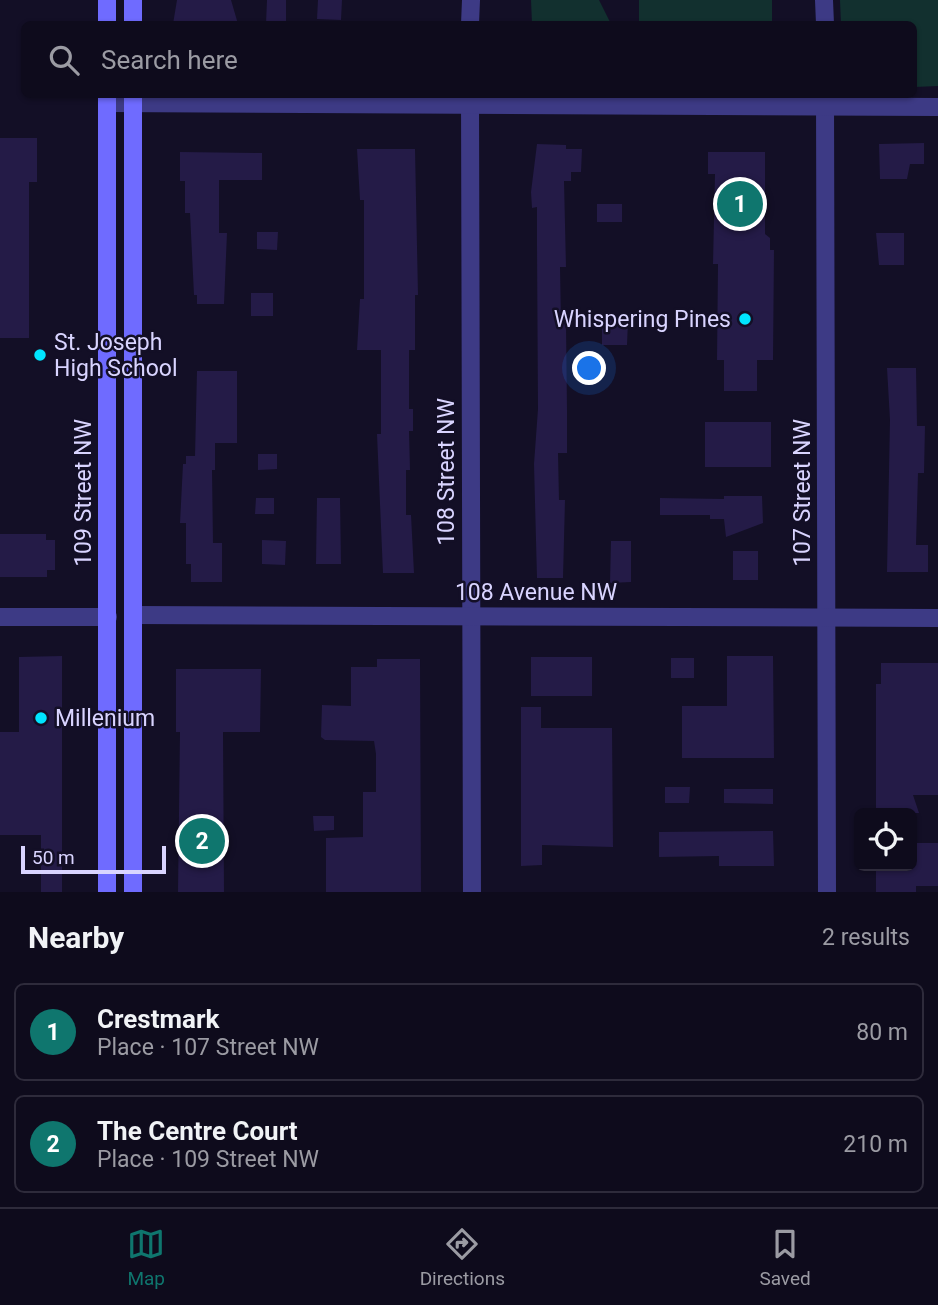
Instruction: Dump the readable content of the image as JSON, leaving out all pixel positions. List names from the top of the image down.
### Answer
{
  "streets": {
    "main road": ["109 Street NW"],
    "street": ["108 Street NW", "107 Street NW", "108 Avenue NW"]
  },
  "crossings": [
    ["108 Street NW", "108 Avenue NW"],
    ["107 Street NW", "108 Avenue NW"]
  ],
  "places": ["Whispering Pines", "St. Joseph High School", "Millenium"],
  "scale_bar": "50 m",
  "page": {
    "search": "Search here",
    "pins": ["1", "2"],
    "scale": "50 m",
    "heading": ["Nearby", "2 results"],
    "list": [
      {
        "mark": "1",
        "name": "Crestmark",
        "note": "Place · 107 Street NW",
        "value": "80 m"
      },
      {
        "mark": "2",
        "name": "The Centre Court",
        "note": "Place · 109 Street NW",
        "value": "210 m"
      }
    ],
    "nav": ["Map", "Directions", "Saved"]
  }
}
